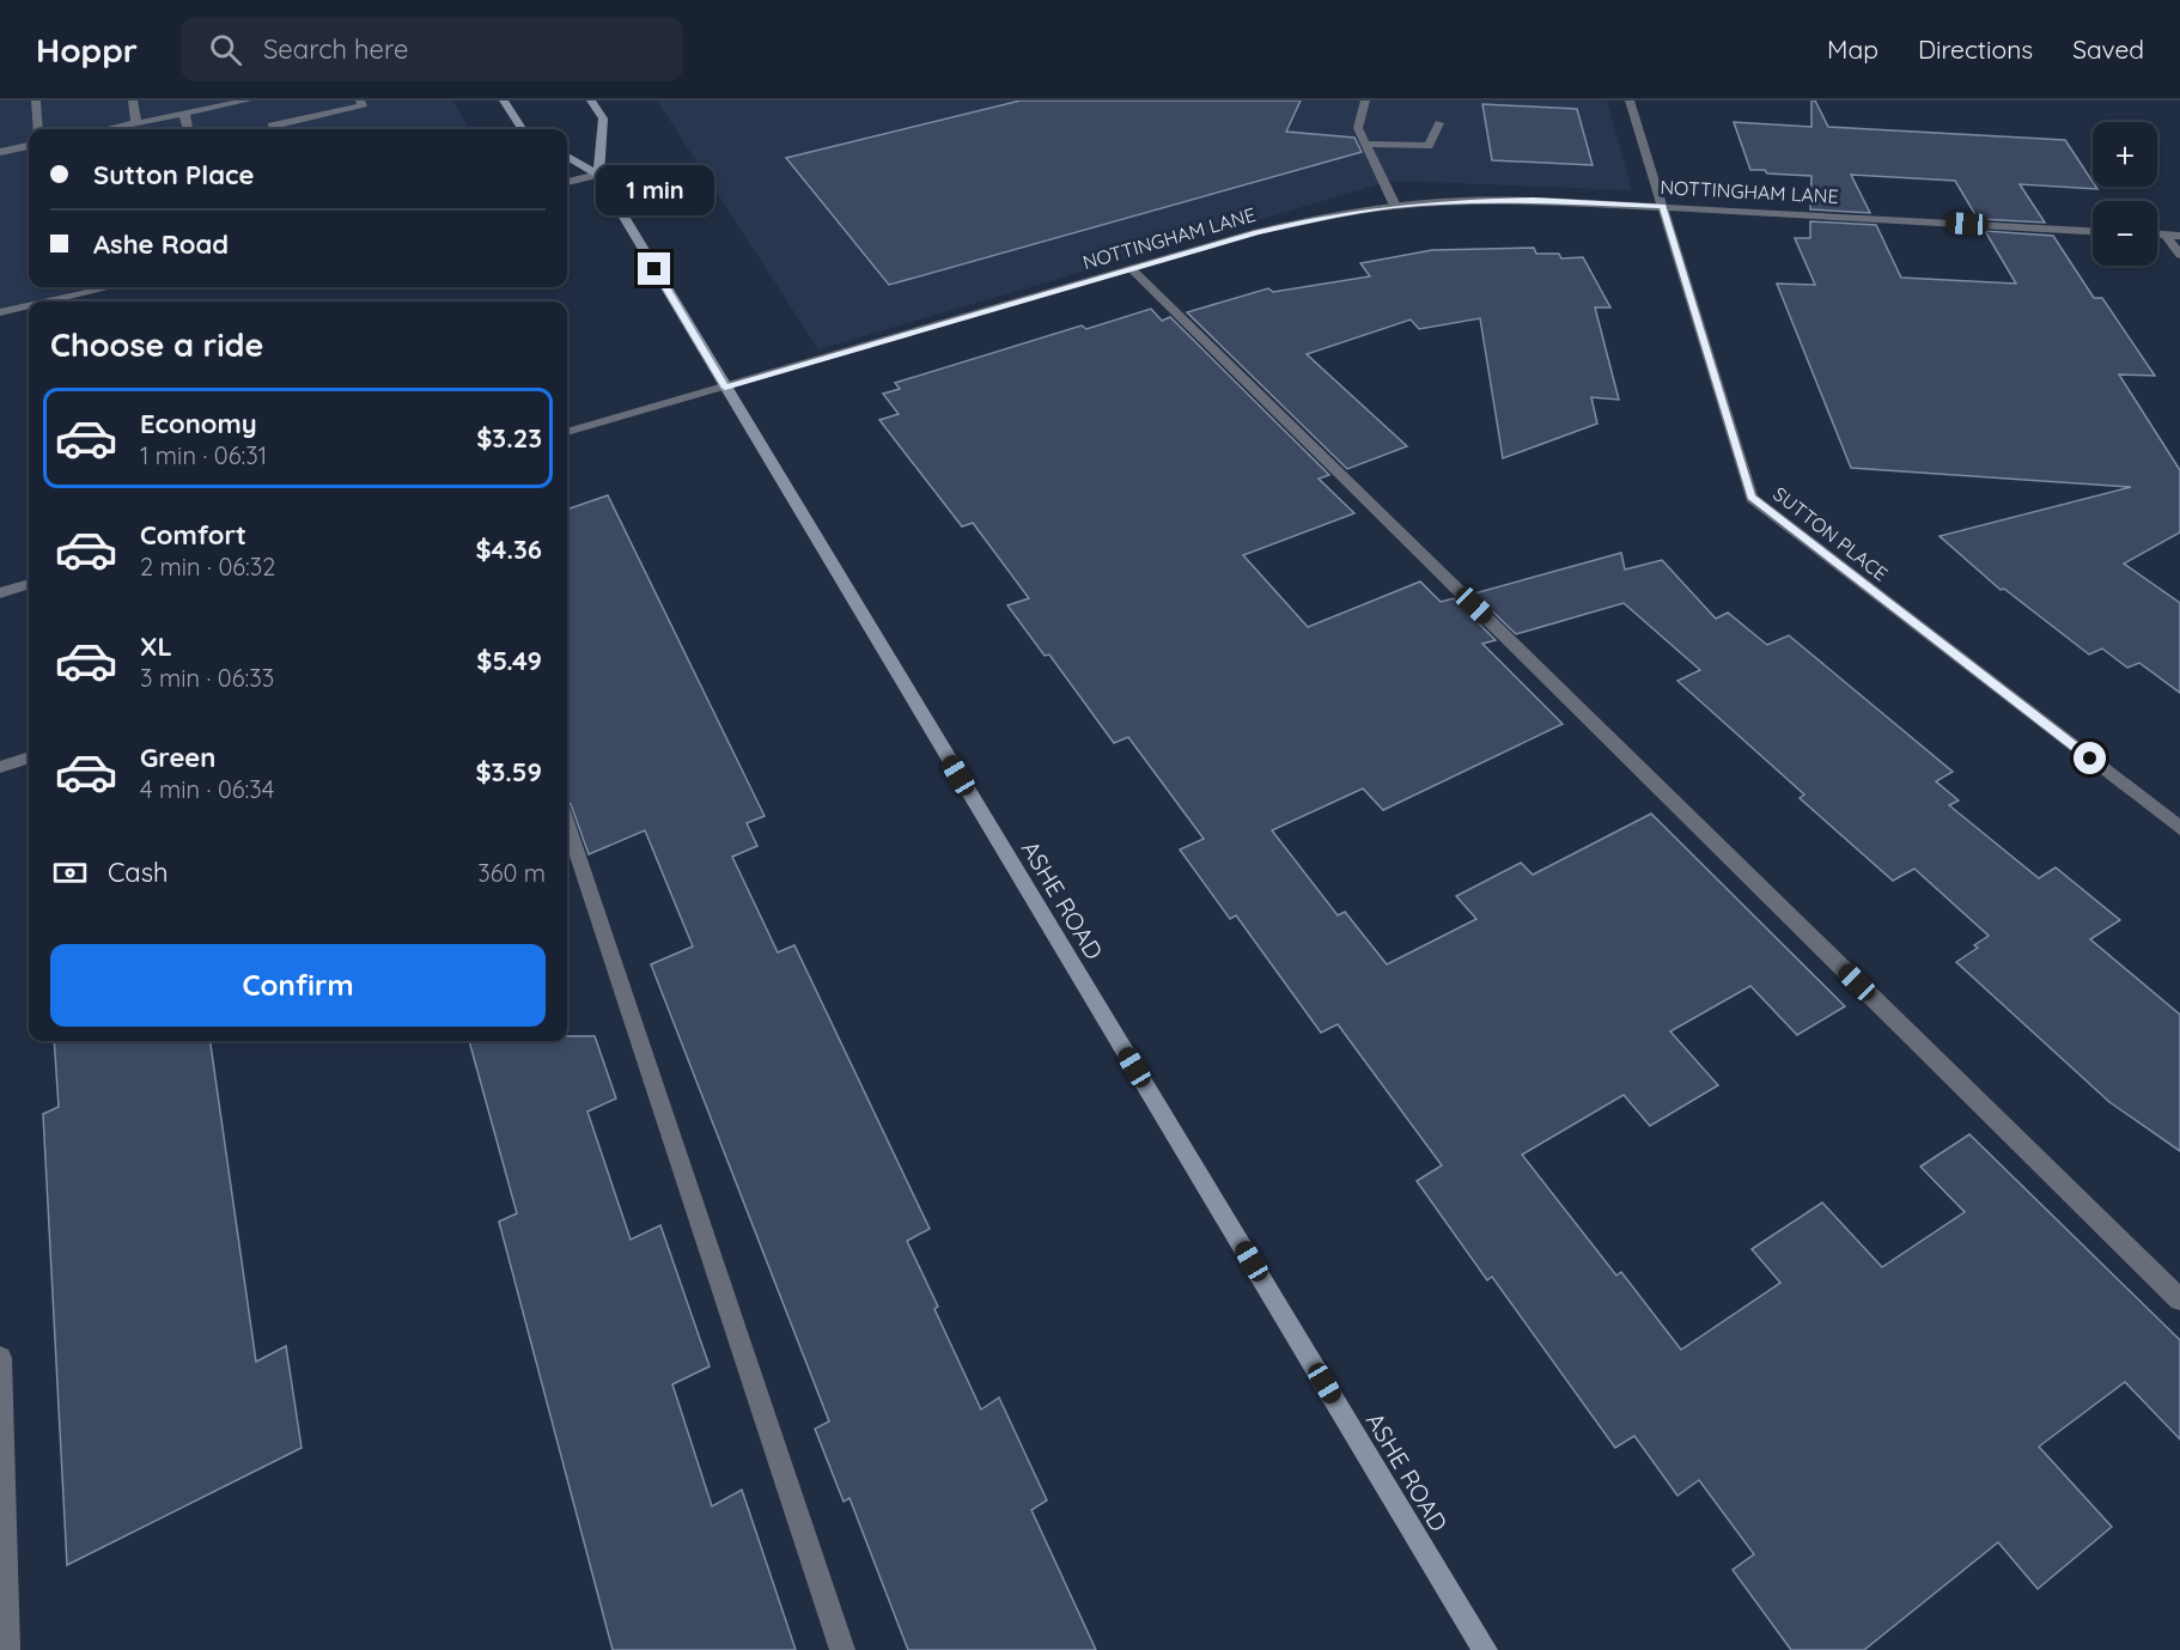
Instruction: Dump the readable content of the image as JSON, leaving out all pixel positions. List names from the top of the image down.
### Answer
{
  "streets": {
    "street": ["NOTTINGHAM LANE", "SUTTON PLACE", "ASHE ROAD"]
  },
  "crossings": [
    ["NOTTINGHAM LANE", "SUTTON PLACE"],
    ["NOTTINGHAM LANE", "ASHE ROAD"]
  ],
  "page": {
    "header": "Hoppr",
    "search": "Search here",
    "nav": ["Map", "Directions", "Saved"],
    "map_buttons": ["+", "−"],
    "banner": ["Sutton Place", "Ashe Road"],
    "bubble": "1 min",
    "heading": "Choose a ride",
    "list": [
      {
        "name": "Economy",
        "note": "1 min · 06:31",
        "value": "$3.23"
      },
      {
        "name": "Comfort",
        "note": "2 min · 06:32",
        "value": "$4.36"
      },
      {
        "name": "XL",
        "note": "3 min · 06:33",
        "value": "$5.49"
      },
      {
        "name": "Green",
        "note": "4 min · 06:34",
        "value": "$3.59"
      }
    ],
    "pay": ["Cash", "360 m"],
    "buttons": "Confirm"
  }
}
